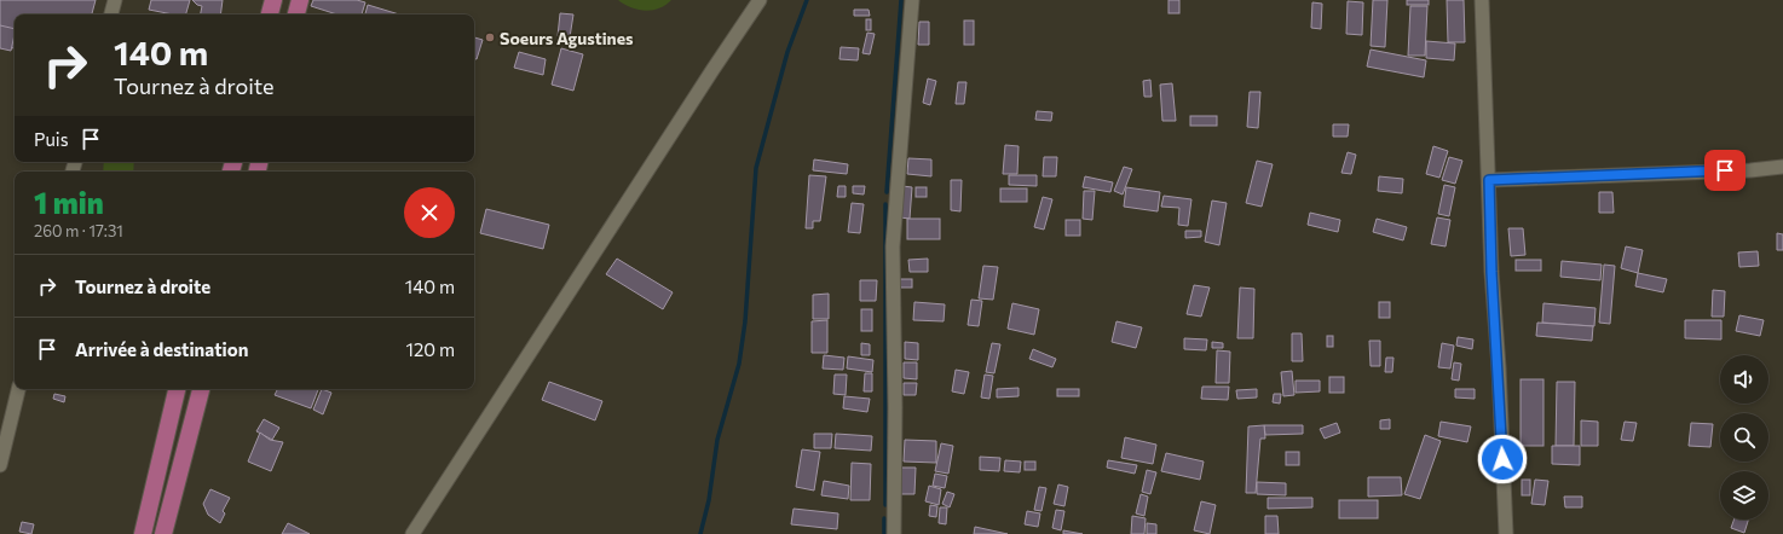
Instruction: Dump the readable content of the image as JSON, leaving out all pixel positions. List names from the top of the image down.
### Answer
{
  "places": ["Soeurs Agustines"],
  "page": {
    "turn": ["140 m", "Tournez à droite"],
    "then": "Puis",
    "heading": ["1 min", "260 m · 17:31"],
    "list": [
      {
        "name": "Tournez à droite",
        "value": "140 m"
      },
      {
        "name": "Arrivée à destination",
        "value": "120 m"
      }
    ]
  }
}
